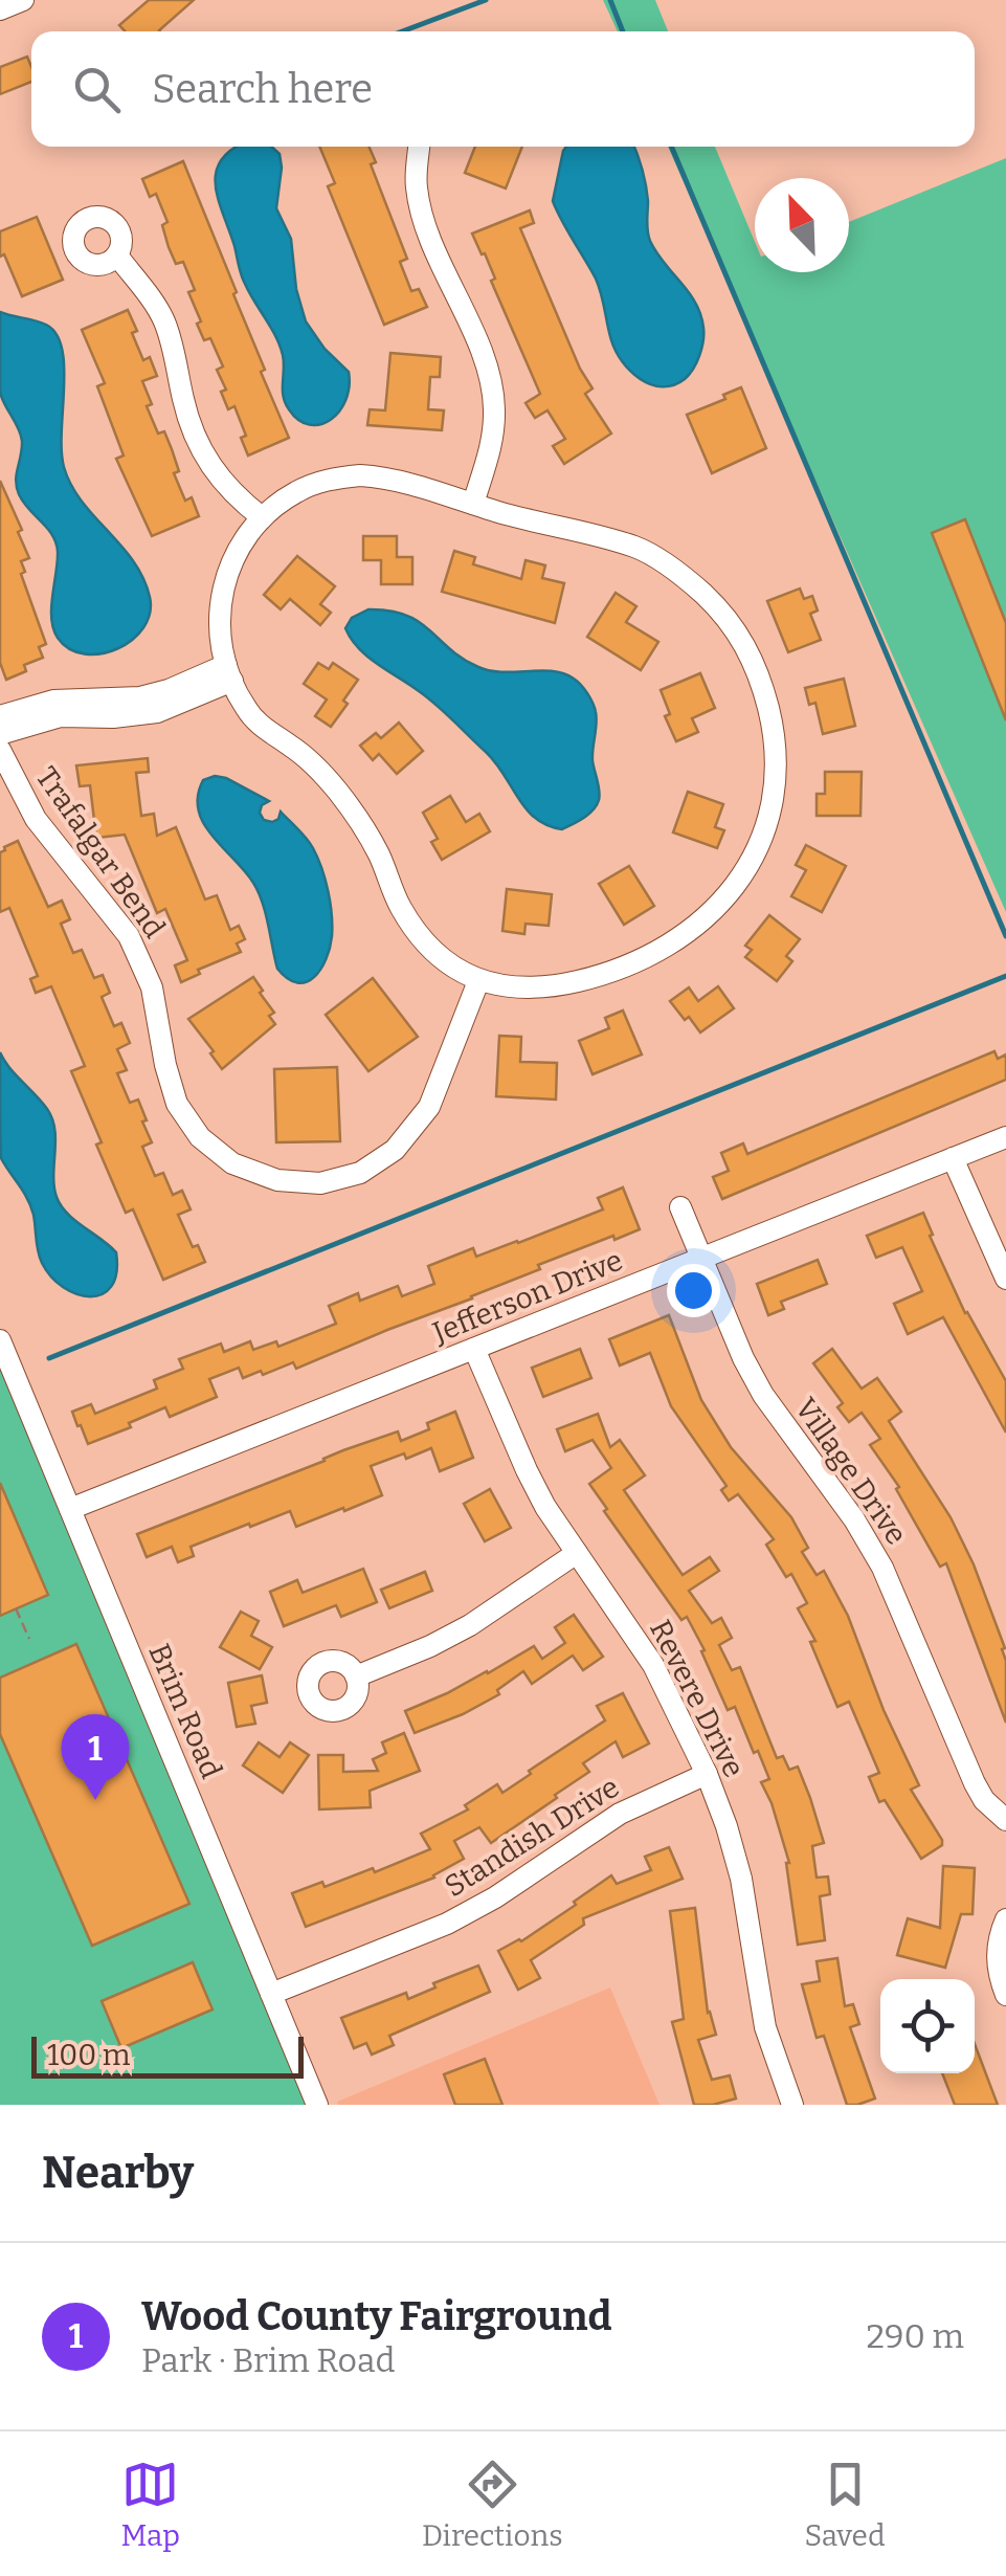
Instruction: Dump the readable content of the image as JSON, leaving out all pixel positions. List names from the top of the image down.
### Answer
{
  "streets": {
    "street": [
      "Trafalgar Bend",
      "Jefferson Drive",
      "Village Drive",
      "Revere Drive",
      "Brim Road",
      "Standish Drive"
    ]
  },
  "crossings": [
    ["Jefferson Drive", "Village Drive"],
    ["Jefferson Drive", "Revere Drive"],
    ["Jefferson Drive", "Brim Road"],
    ["Revere Drive", "Standish Drive"],
    ["Brim Road", "Standish Drive"]
  ],
  "scale_bar": "100 m",
  "north": "top left",
  "page": {
    "search": "Search here",
    "pins": "1",
    "scale": "100 m",
    "heading": "Nearby",
    "list": [
      {
        "mark": "1",
        "name": "Wood County Fairground",
        "note": "Park · Brim Road",
        "value": "290 m"
      }
    ],
    "nav": ["Map", "Directions", "Saved"]
  }
}
